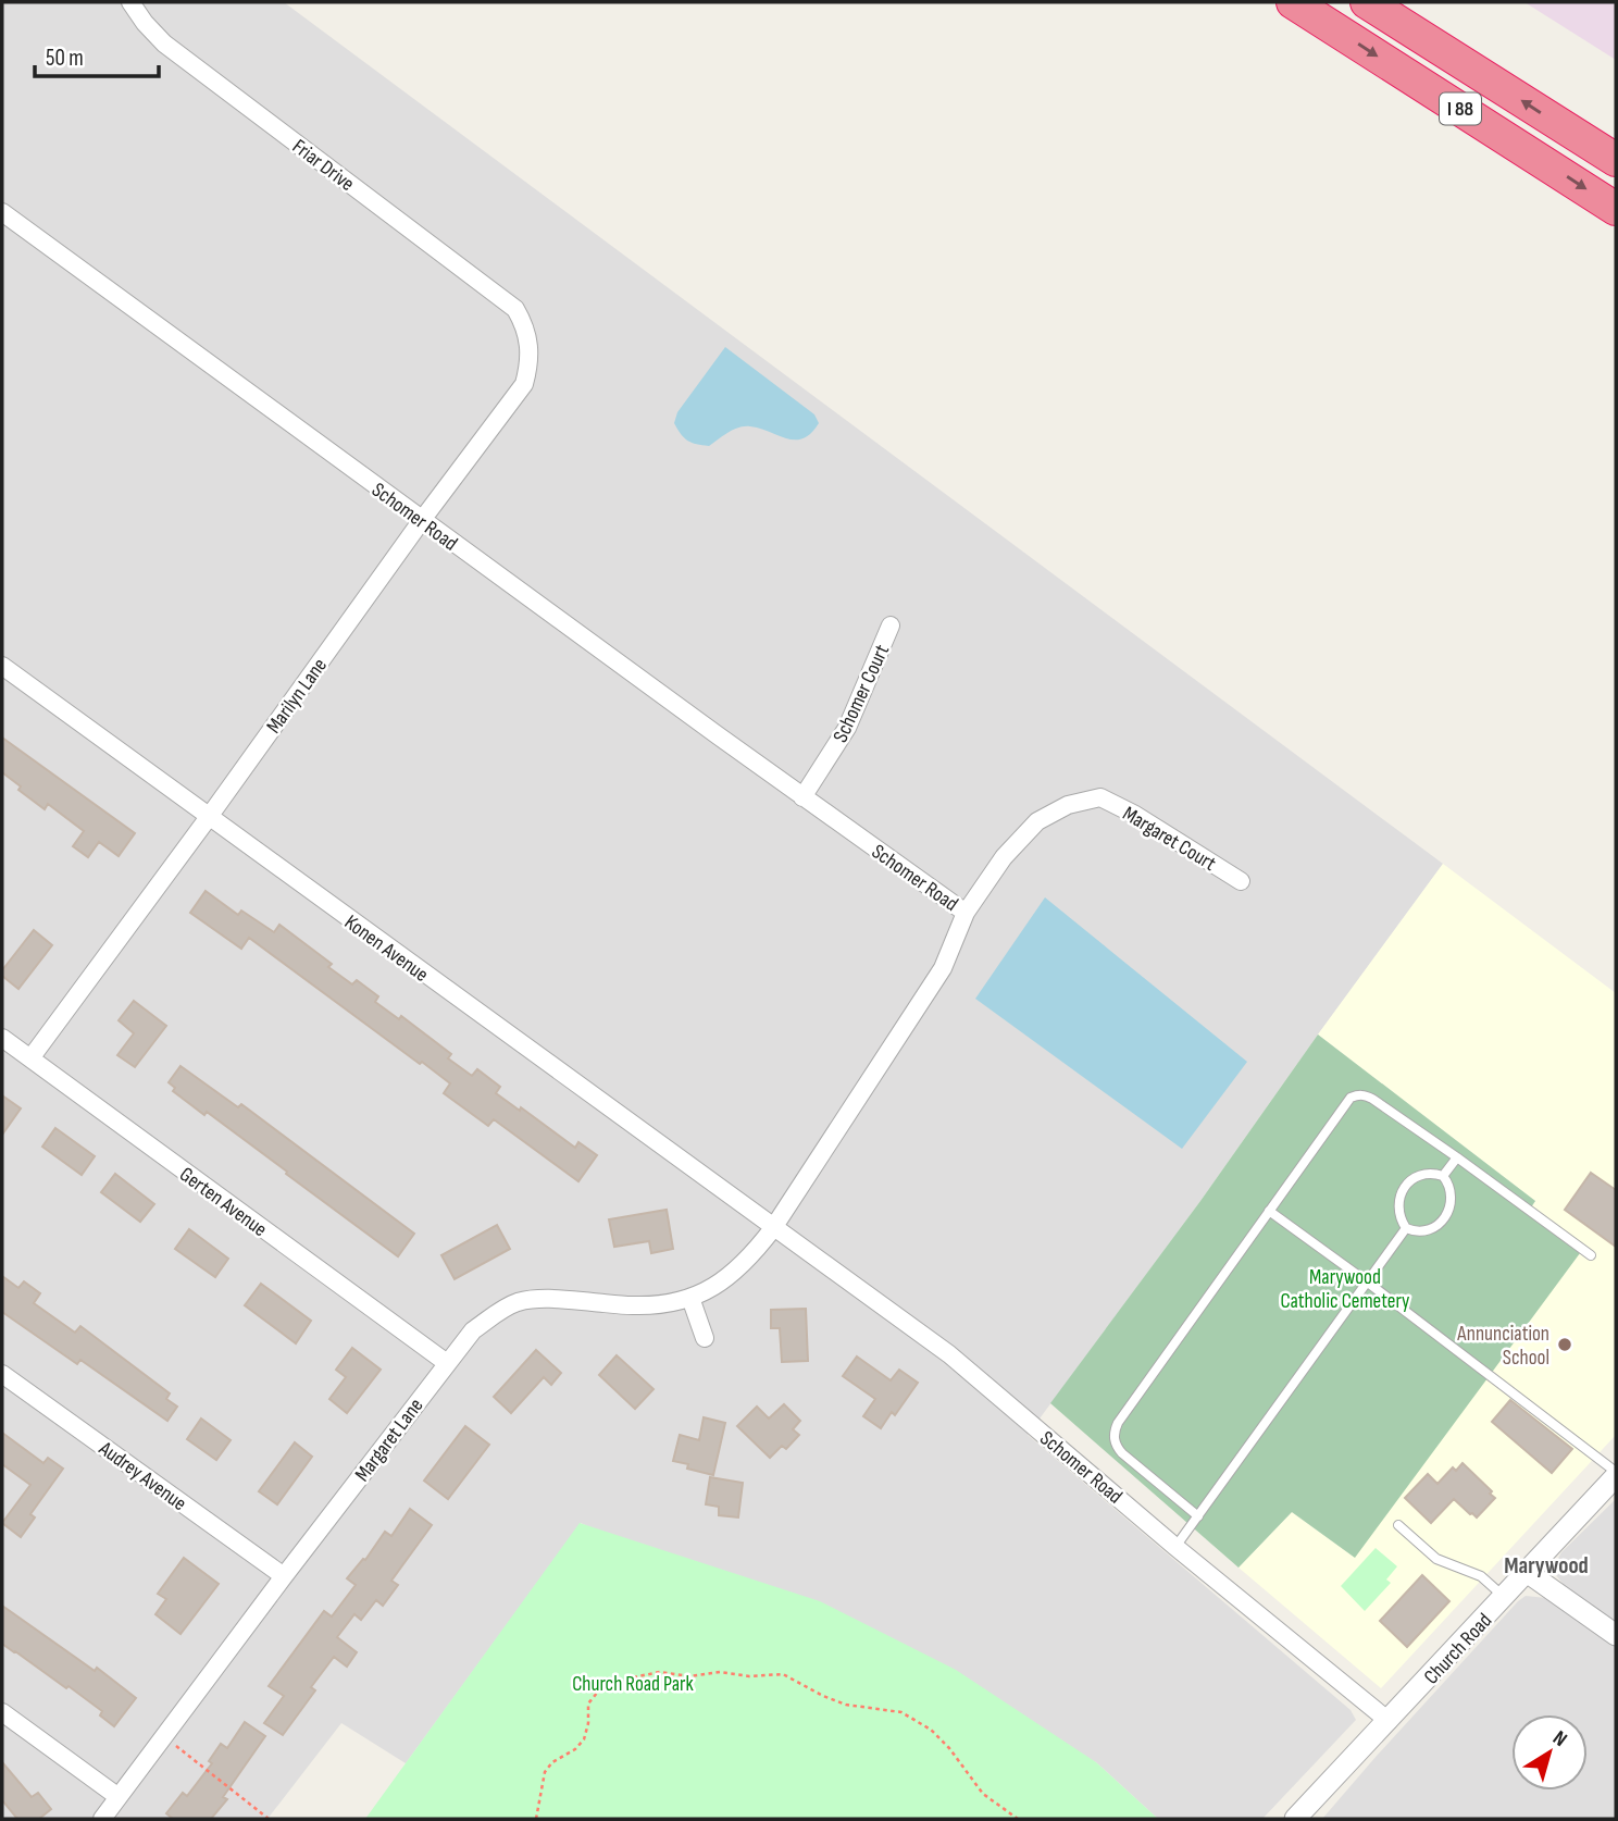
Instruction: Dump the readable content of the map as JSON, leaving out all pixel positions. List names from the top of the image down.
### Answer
{
  "streets": {
    "highway": ["I 88"],
    "street": [
      "Friar Drive",
      "Schomer Road",
      "Schomer Court",
      "Marilyn Lane",
      "Margaret Court",
      "Konen Avenue",
      "Gerten Avenue",
      "Margaret Lane",
      "Audrey Avenue",
      "Church Road"
    ]
  },
  "crossings": [
    ["Friar Drive", "Marilyn Lane"],
    ["Schomer Road", "Schomer Court"],
    ["Schomer Road", "Marilyn Lane"],
    ["Schomer Road", "Margaret Court"],
    ["Schomer Road", "Konen Avenue"],
    ["Schomer Road", "Margaret Lane"],
    ["Schomer Road", "Church Road"],
    ["Marilyn Lane", "Konen Avenue"],
    ["Marilyn Lane", "Gerten Avenue"],
    ["Konen Avenue", "Margaret Lane"],
    ["Gerten Avenue", "Margaret Lane"],
    ["Margaret Lane", "Audrey Avenue"]
  ],
  "districts": ["Marywood"],
  "parks": ["Marywood Catholic Cemetery", "Church Road Park"],
  "places": ["Annunciation School"],
  "scale_bar": "50 m",
  "north": "top right"
}
